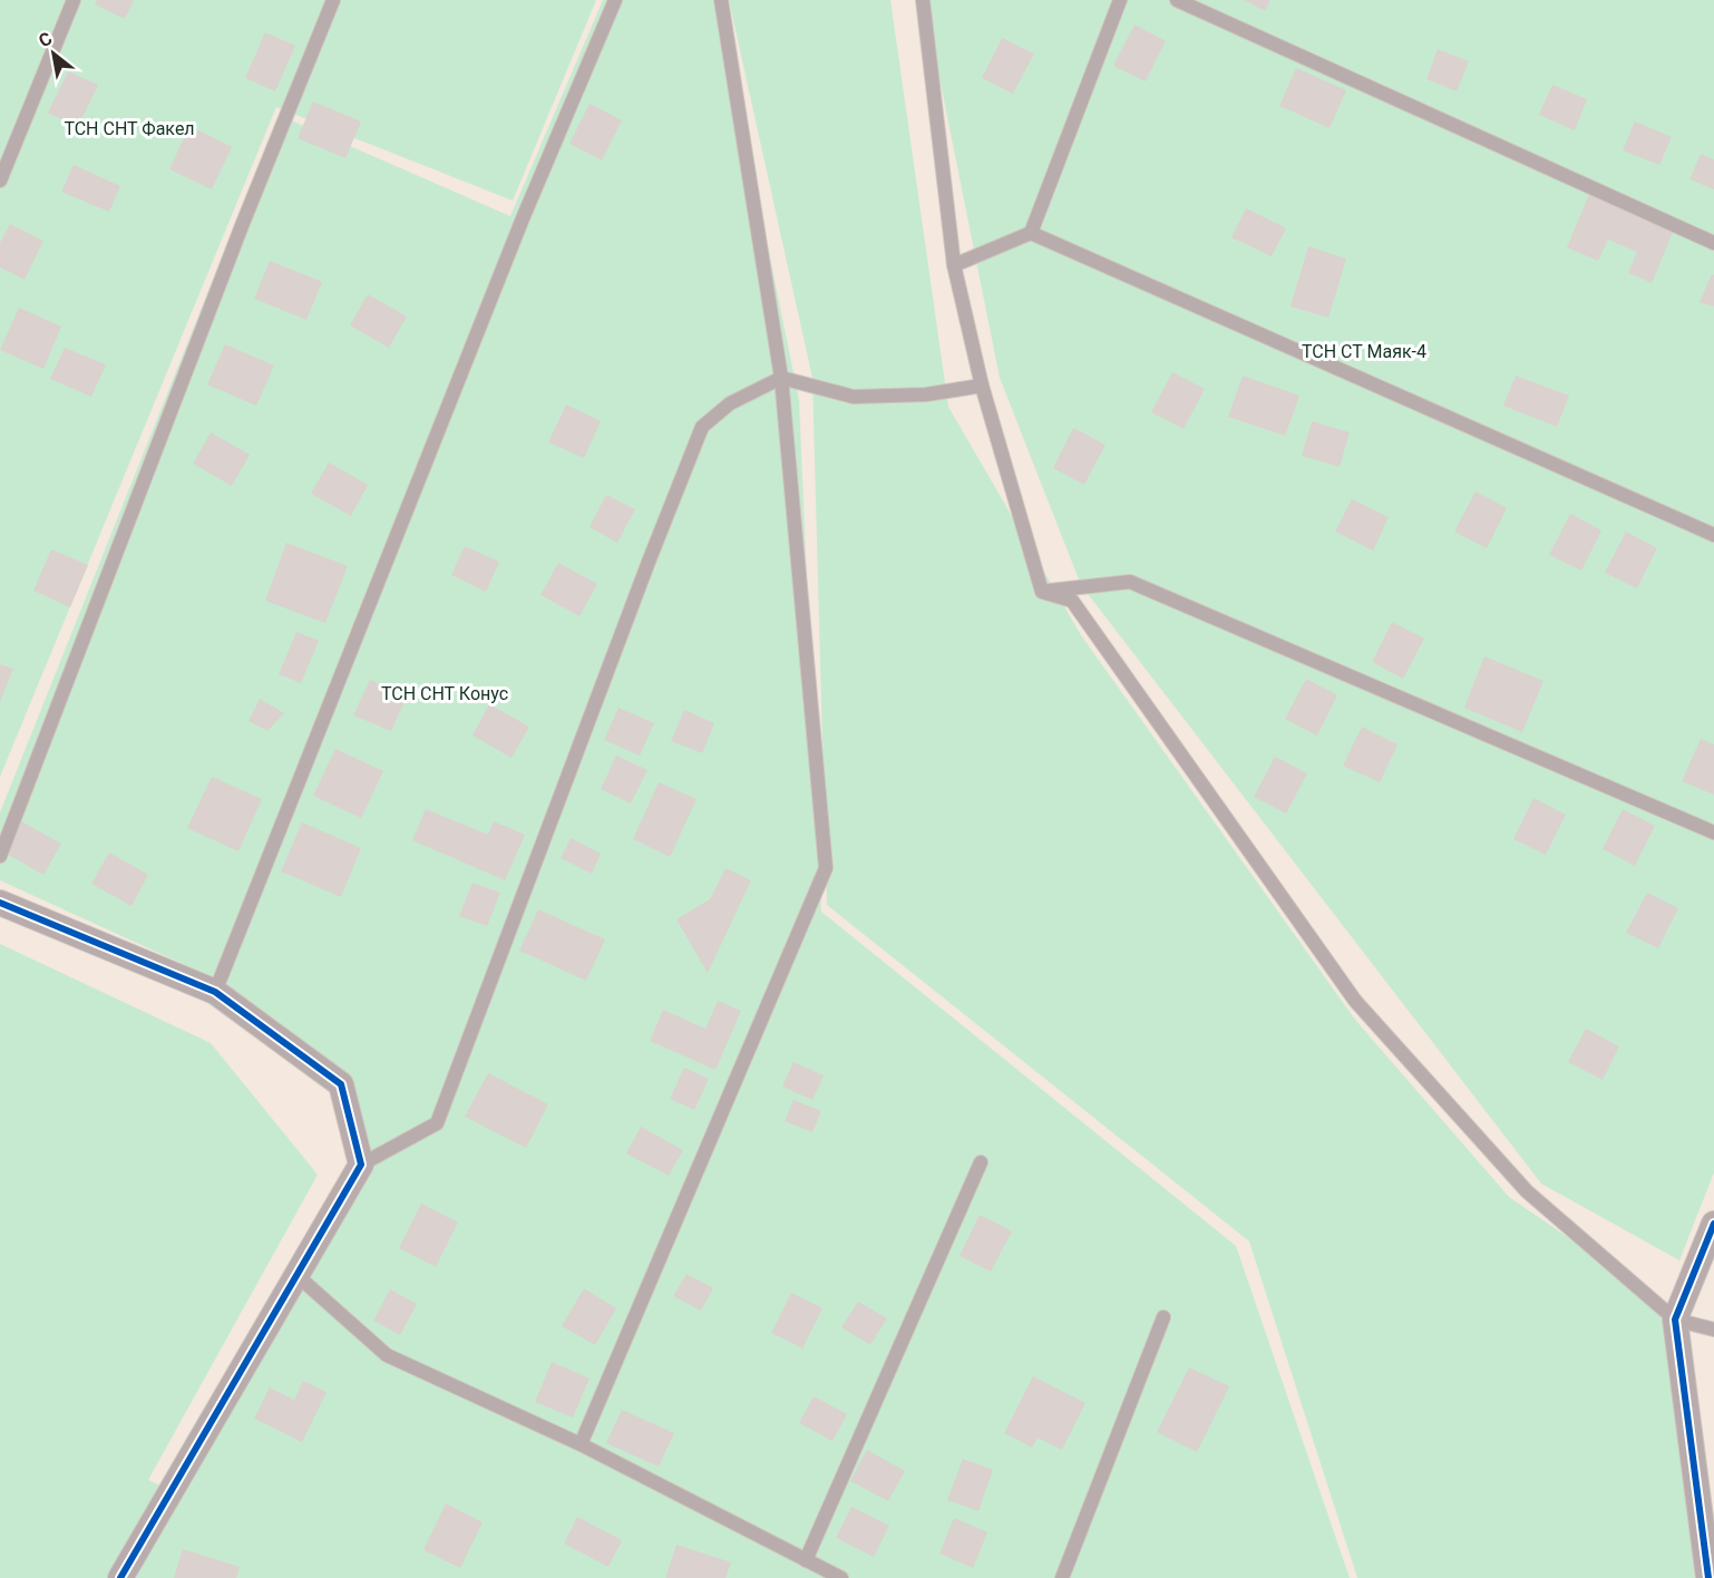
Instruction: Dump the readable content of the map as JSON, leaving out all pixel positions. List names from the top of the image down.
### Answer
{
  "parks": ["ТСН СНТ Факел", "ТСН СТ Маяк-4", "ТСН СНТ Конус"],
  "north": "top left"
}
